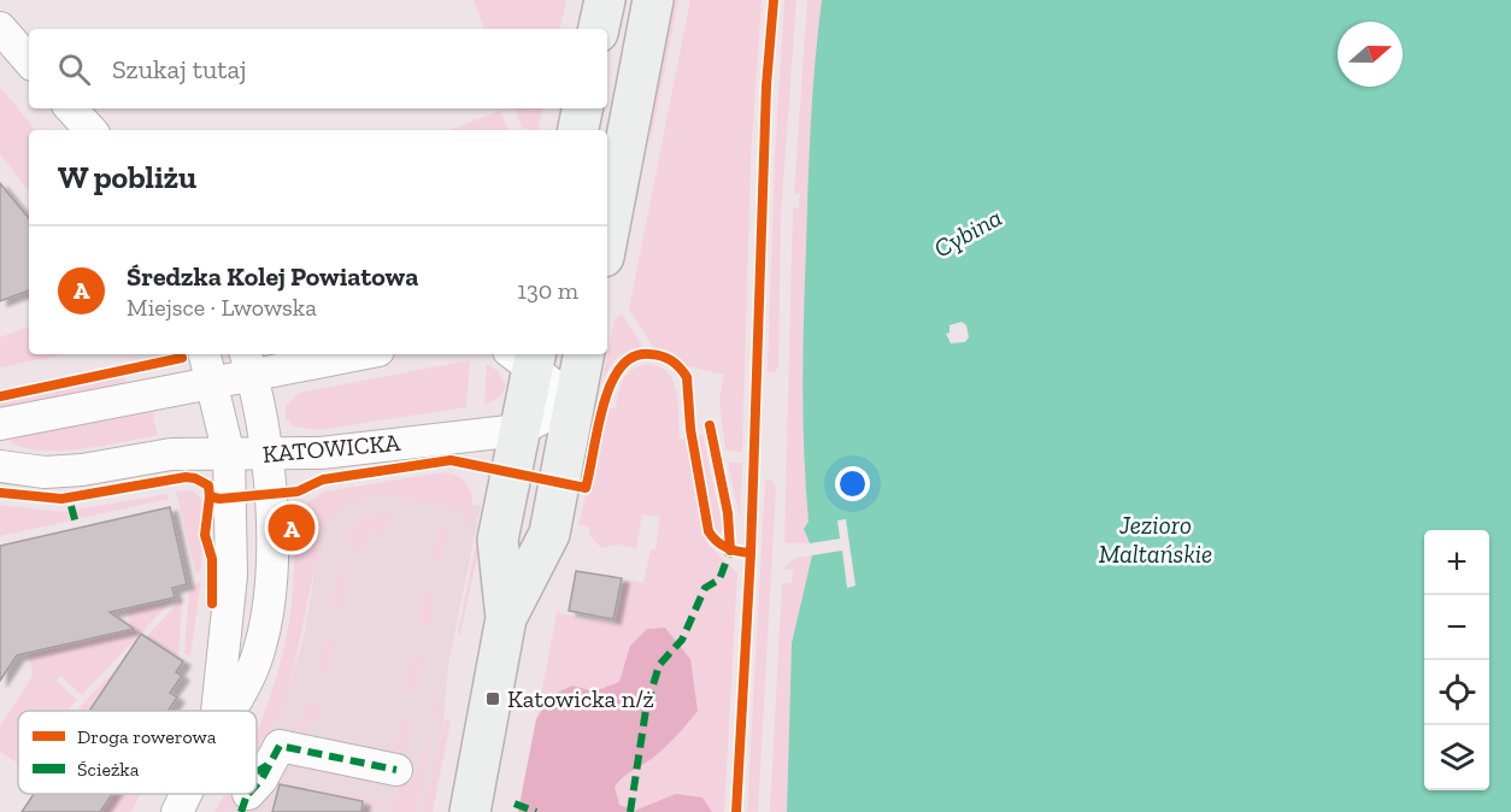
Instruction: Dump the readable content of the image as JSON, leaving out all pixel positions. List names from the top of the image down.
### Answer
{
  "streets": {
    "street": ["KATOWICKA"]
  },
  "water": ["Cybina", "Jezioro Maltańskie"],
  "places": {
    "transit": ["Katowicka n/ż"]
  },
  "legend": ["Droga rowerowa", "Ścieżka"],
  "north": "right",
  "page": {
    "search": "Szukaj tutaj",
    "heading": "W pobliżu",
    "list": [
      {
        "mark": "A",
        "name": "Średzka Kolej Powiatowa",
        "note": "Miejsce · Lwowska",
        "value": "130 m"
      }
    ],
    "pins": "A",
    "map_buttons": ["+", "−"]
  }
}
